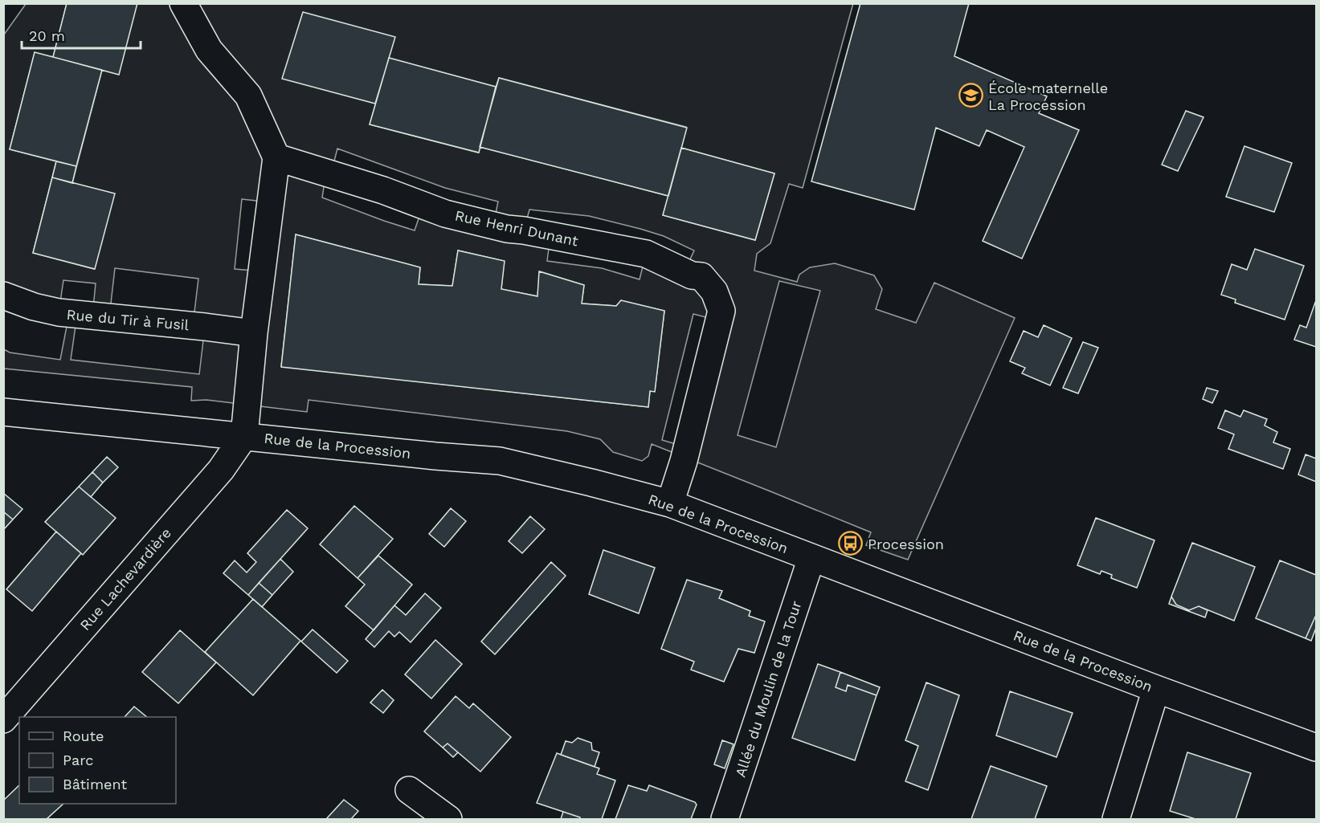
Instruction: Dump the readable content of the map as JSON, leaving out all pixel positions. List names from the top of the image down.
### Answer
{
  "streets": {
    "street": [
      "Rue Henri Dunant",
      "Rue du Tir à Fusil",
      "Rue de la Procession",
      "Rue Lachevardière",
      "Allée du Moulin de la Tour"
    ]
  },
  "crossings": [
    ["Rue Henri Dunant", "Rue de la Procession"],
    ["Rue de la Procession", "Rue Lachevardière"],
    ["Rue de la Procession", "Allée du Moulin de la Tour"]
  ],
  "places": {
    "school or university": ["École maternelle La Procession"],
    "bus stop": ["Procession"]
  },
  "legend": ["Route", "Parc", "Bâtiment"],
  "scale_bar": "20 m"
}
